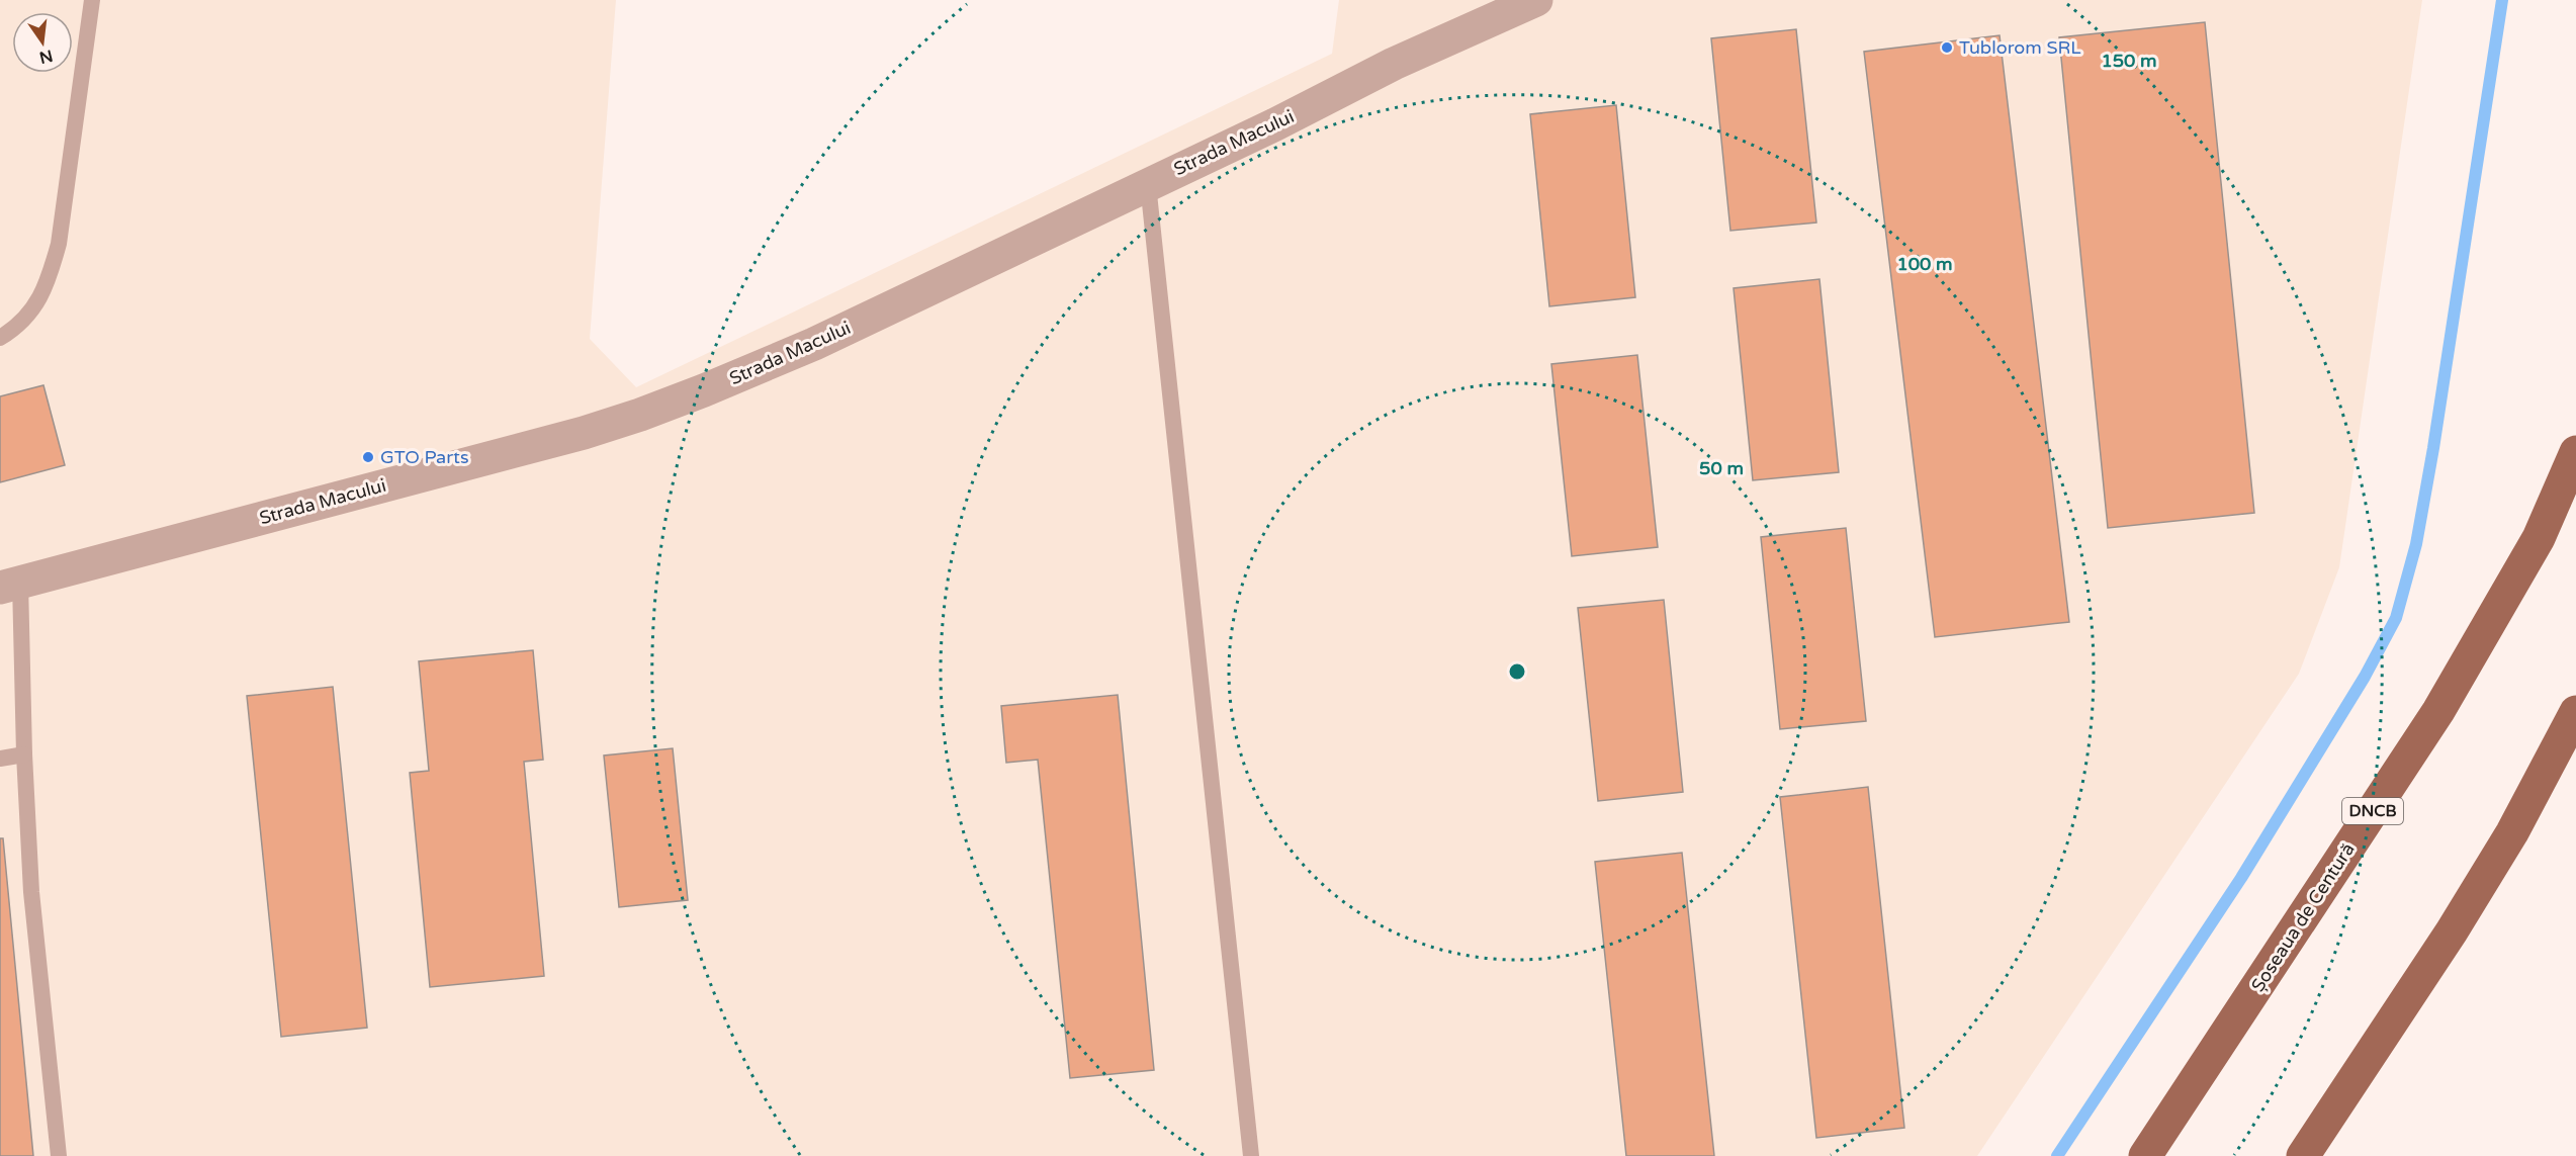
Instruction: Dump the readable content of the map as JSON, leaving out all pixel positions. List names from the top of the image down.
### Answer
{
  "streets": {
    "main road": ["DNCB", "Șoseaua de Centură"],
    "street": ["Strada Macului"]
  },
  "places": ["Tublorom SRL", "GTO Parts"],
  "north": "bottom",
  "rings": ["150 m", "100 m", "50 m"]
}
